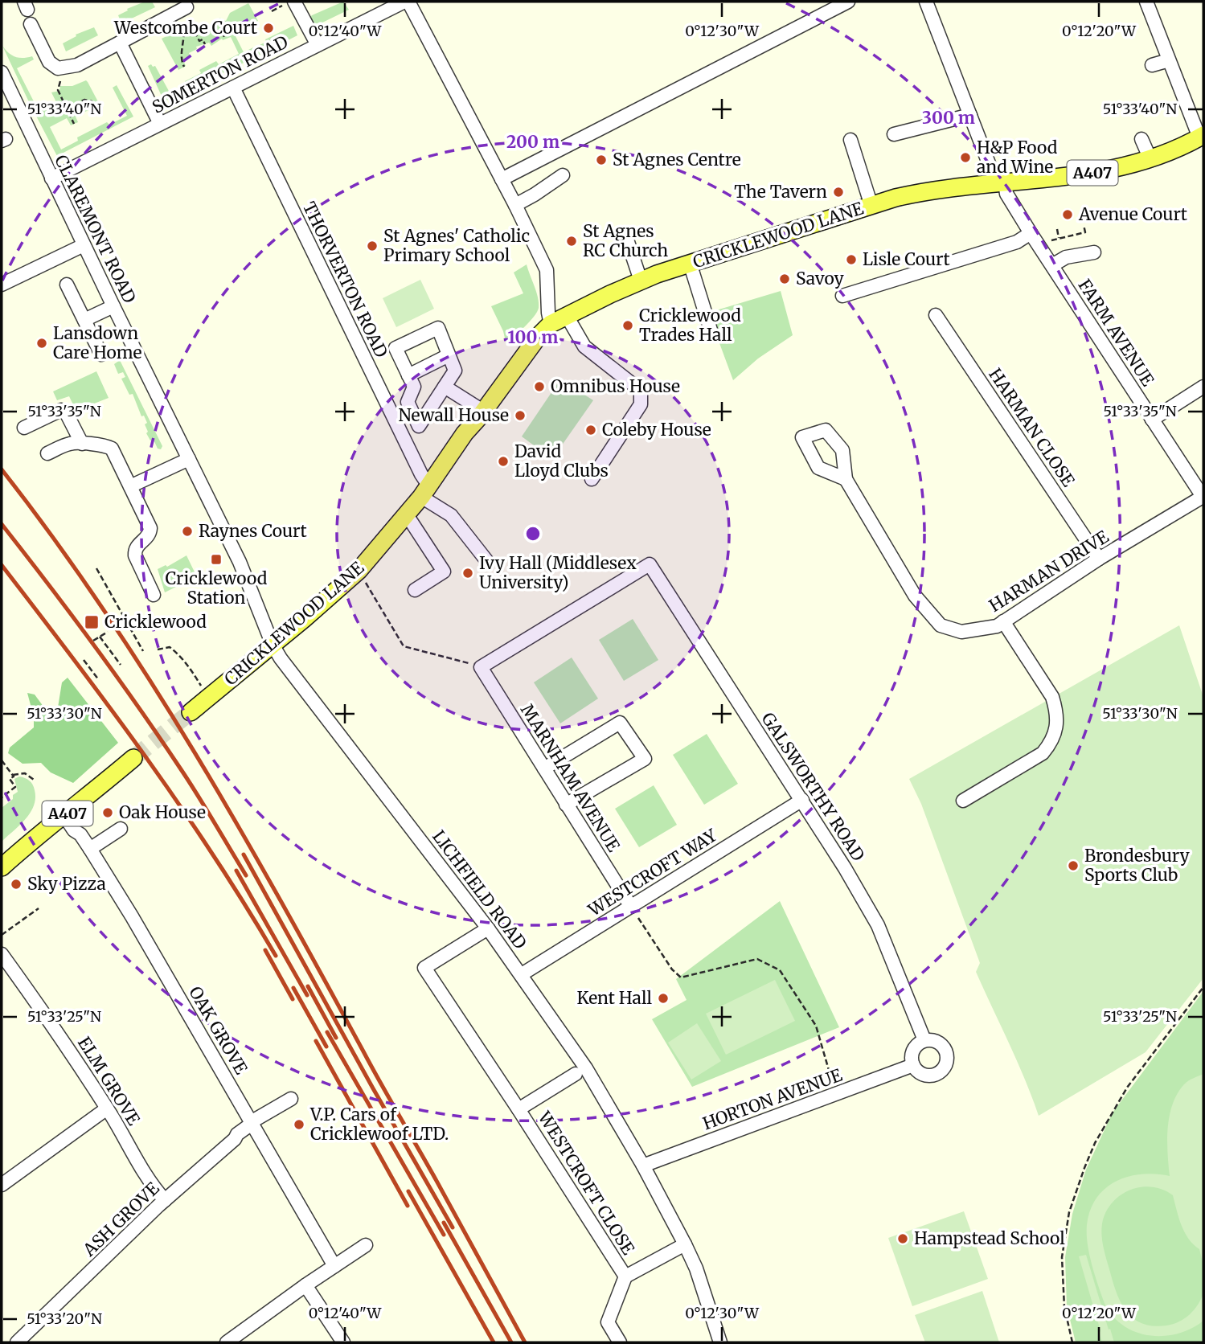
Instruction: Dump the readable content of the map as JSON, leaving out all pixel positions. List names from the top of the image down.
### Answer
{
  "streets": {
    "main road": ["A407", "CRICKLEWOOD LANE"],
    "street": [
      "SOMERTON ROAD",
      "CLAREMONT ROAD",
      "THORVERTON ROAD",
      "FARM AVENUE",
      "HARMAN CLOSE",
      "HARMAN DRIVE",
      "MARNHAM AVENUE",
      "GALSWORTHY ROAD",
      "WESTCROFT WAY",
      "LICHFIELD ROAD",
      "OAK GROVE",
      "ELM GROVE",
      "HORTON AVENUE",
      "WESTCROFT CLOSE",
      "ASH GROVE"
    ]
  },
  "crossings": [
    ["SOMERTON ROAD", "CLAREMONT ROAD"],
    ["SOMERTON ROAD", "THORVERTON ROAD"],
    ["A407", "OAK GROVE"],
    ["CLAREMONT ROAD", "CRICKLEWOOD LANE"],
    ["CLAREMONT ROAD", "LICHFIELD ROAD"],
    ["CRICKLEWOOD LANE", "THORVERTON ROAD"],
    ["CRICKLEWOOD LANE", "FARM AVENUE"],
    ["CRICKLEWOOD LANE", "LICHFIELD ROAD"],
    ["FARM AVENUE", "HARMAN DRIVE"],
    ["HARMAN CLOSE", "HARMAN DRIVE"],
    ["MARNHAM AVENUE", "GALSWORTHY ROAD"],
    ["MARNHAM AVENUE", "WESTCROFT WAY"],
    ["GALSWORTHY ROAD", "WESTCROFT WAY"],
    ["GALSWORTHY ROAD", "HORTON AVENUE"],
    ["WESTCROFT WAY", "LICHFIELD ROAD"],
    ["LICHFIELD ROAD", "HORTON AVENUE"],
    ["LICHFIELD ROAD", "WESTCROFT CLOSE"],
    ["OAK GROVE", "ASH GROVE"],
    ["ELM GROVE", "ASH GROVE"]
  ],
  "places": {
    "other": [
      "Westcombe Court",
      "H&P Food and Wine",
      "St Agnes Centre",
      "The Tavern",
      "Avenue Court",
      "St Agnes RC Church",
      "St Agnes' Catholic Primary School",
      "Lisle Court",
      "Savoy",
      "Cricklewood Trades Hall",
      "Lansdown Care Home",
      "Omnibus House",
      "Newall House",
      "Coleby House",
      "David Lloyd Clubs",
      "Raynes Court",
      "Ivy Hall (Middlesex University)",
      "Oak House",
      "Brondesbury Sports Club",
      "Sky Pizza",
      "Kent Hall",
      "V.P. Cars of Cricklewoof LTD.",
      "Hampstead School"
    ],
    "transit": ["Cricklewood Station", "Cricklewood"]
  },
  "coordinates": [
    "0°12'40\"W",
    "0°12'30\"W",
    "0°12'20\"W",
    "51°33'40\"N",
    "51°33'35\"N",
    "51°33'30\"N",
    "51°33'25\"N",
    "51°33'20\"N"
  ],
  "rings": ["300 m", "200 m", "100 m"]
}
